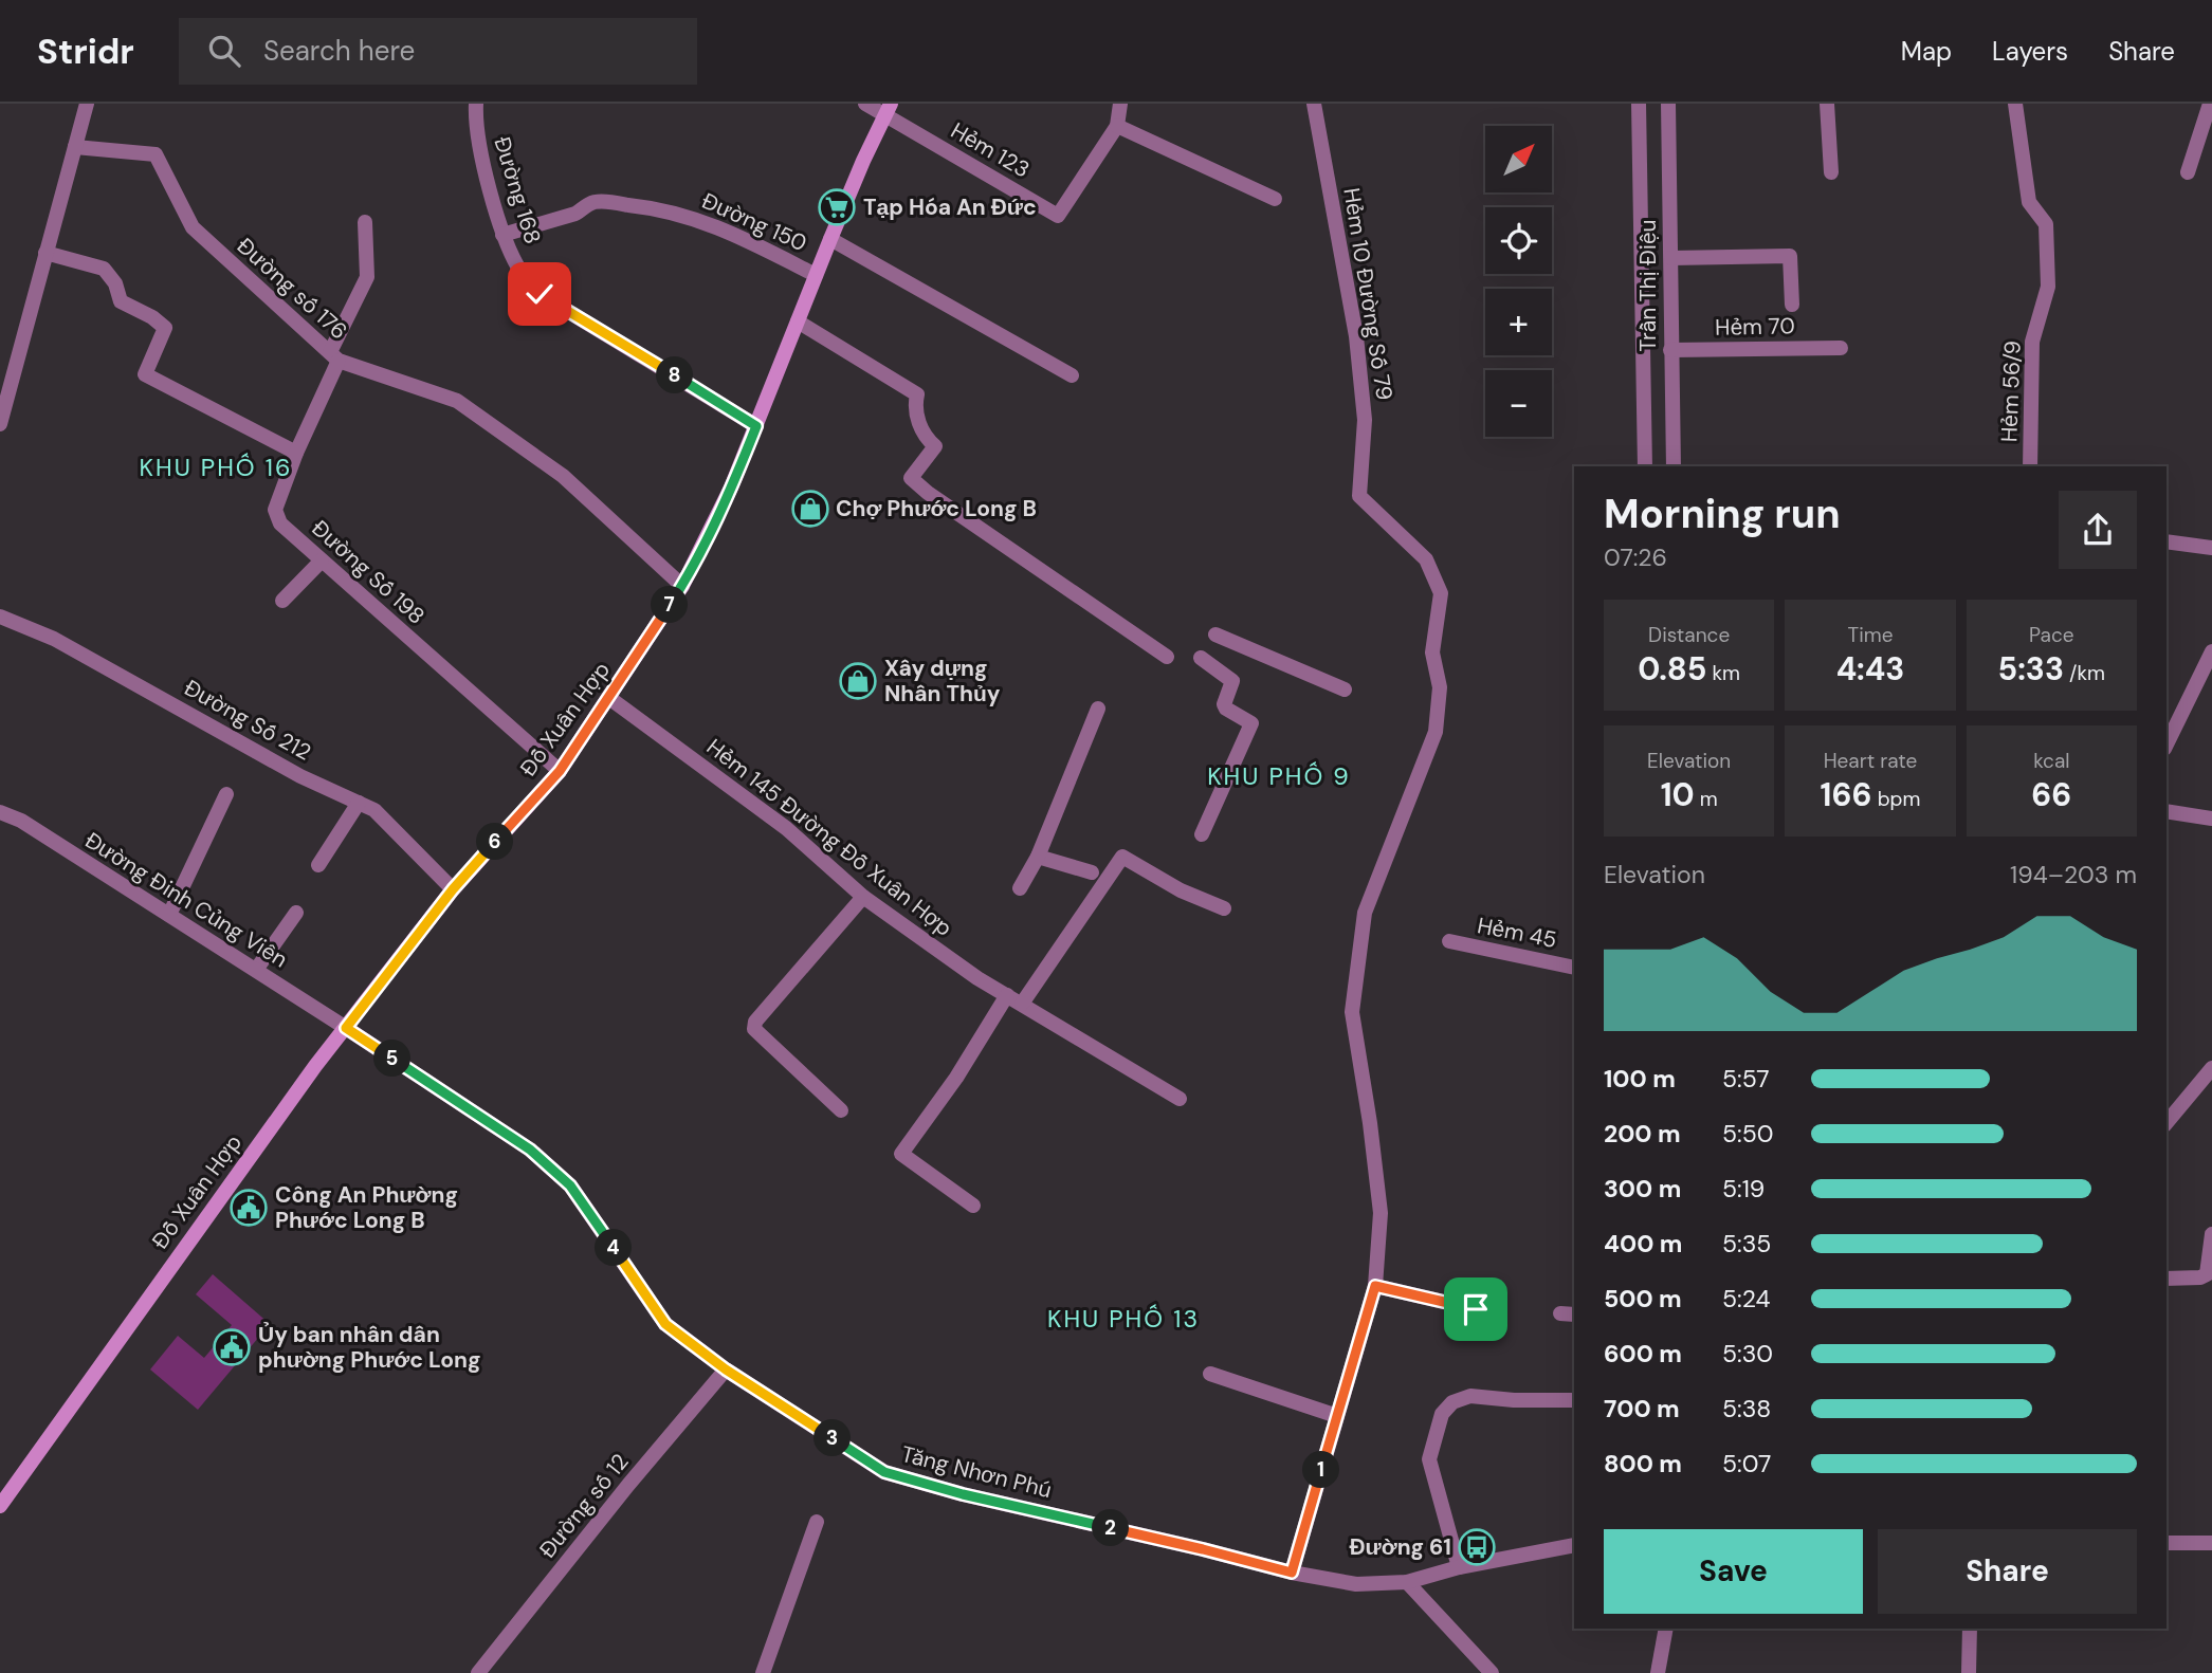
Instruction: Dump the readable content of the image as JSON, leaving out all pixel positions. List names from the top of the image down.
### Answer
{
  "streets": {
    "main road": ["Đỗ Xuân Hợp"],
    "street": [
      "Hẻm 123",
      "Đường 168",
      "Đường 150",
      "Trần Thị Điệu",
      "Đường số 176",
      "Hẻm 10 Đường Số 79",
      "Hẻm 70",
      "Hẻm 56/9",
      "Đường Số 198",
      "Đường Số 212",
      "Hẻm 145 Đường Đỗ Xuân Hợp",
      "Đường Đinh Củng Viên",
      "Hẻm 45",
      "Tăng Nhơn Phú",
      "Đường số 12"
    ]
  },
  "crossings": [
    ["Hẻm 123", "Đỗ Xuân Hợp"],
    ["Đường 168", "Đường 150"],
    ["Đường 168", "Đỗ Xuân Hợp"],
    ["Đường 150", "Đỗ Xuân Hợp"],
    ["Trần Thị Điệu", "Hẻm 70"],
    ["Đường số 176", "Đường Số 198"],
    ["Đường số 176", "Đỗ Xuân Hợp"],
    ["Đường Số 198", "Đỗ Xuân Hợp"],
    ["Đỗ Xuân Hợp", "Đường Số 212"],
    ["Đỗ Xuân Hợp", "Hẻm 145 Đường Đỗ Xuân Hợp"],
    ["Đỗ Xuân Hợp", "Đường Đinh Củng Viên"],
    ["Đỗ Xuân Hợp", "Tăng Nhơn Phú"],
    ["Đường Đinh Củng Viên", "Tăng Nhơn Phú"],
    ["Tăng Nhơn Phú", "Đường số 12"]
  ],
  "districts": ["KHU PHỐ 16", "KHU PHỐ 9", "KHU PHỐ 13"],
  "places": {
    "supermarket": ["Tạp Hóa An Đức"],
    "shop": ["Chợ Phước Long B", "Xây dựng Nhân Thủy"],
    "public building": ["Công An Phường Phước Long B", "Ủy ban nhân dân phường Phước Long"],
    "bus stop": ["Đường 61"]
  },
  "north": "top right",
  "page": {
    "header": "Stridr",
    "search": "Search here",
    "nav": ["Map", "Layers", "Share"],
    "map_buttons": ["+", "−"],
    "pins": [
      "8",
      "7",
      "6",
      "5",
      "4",
      "3",
      "1",
      "2"
    ],
    "heading": ["Morning run", "07:26"],
    "stats": [
      ["Distance", "0.85 km"],
      ["Time", "4:43"],
      ["Pace", "5:33 /km"],
      ["Elevation", "10 m"],
      ["Heart rate", "166 bpm"],
      ["kcal", "66"]
    ],
    "chart": ["Elevation", "194–203 m"],
    "list": [
      {
        "name": "100 m",
        "note": "5:57"
      },
      {
        "name": "200 m",
        "note": "5:50"
      },
      {
        "name": "300 m",
        "note": "5:19"
      },
      {
        "name": "400 m",
        "note": "5:35"
      },
      {
        "name": "500 m",
        "note": "5:24"
      },
      {
        "name": "600 m",
        "note": "5:30"
      },
      {
        "name": "700 m",
        "note": "5:38"
      },
      {
        "name": "800 m",
        "note": "5:07"
      }
    ],
    "buttons": ["Save", "Share"]
  }
}
